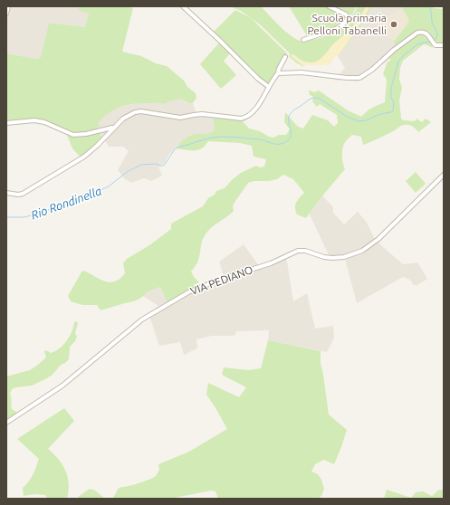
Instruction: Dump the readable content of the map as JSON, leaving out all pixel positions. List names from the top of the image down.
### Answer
{
  "streets": {
    "street": ["VIA PEDIANO"]
  },
  "water": ["Rio Rondinella"],
  "places": ["Scuola primaria Pelloni Tabanelli"]
}
